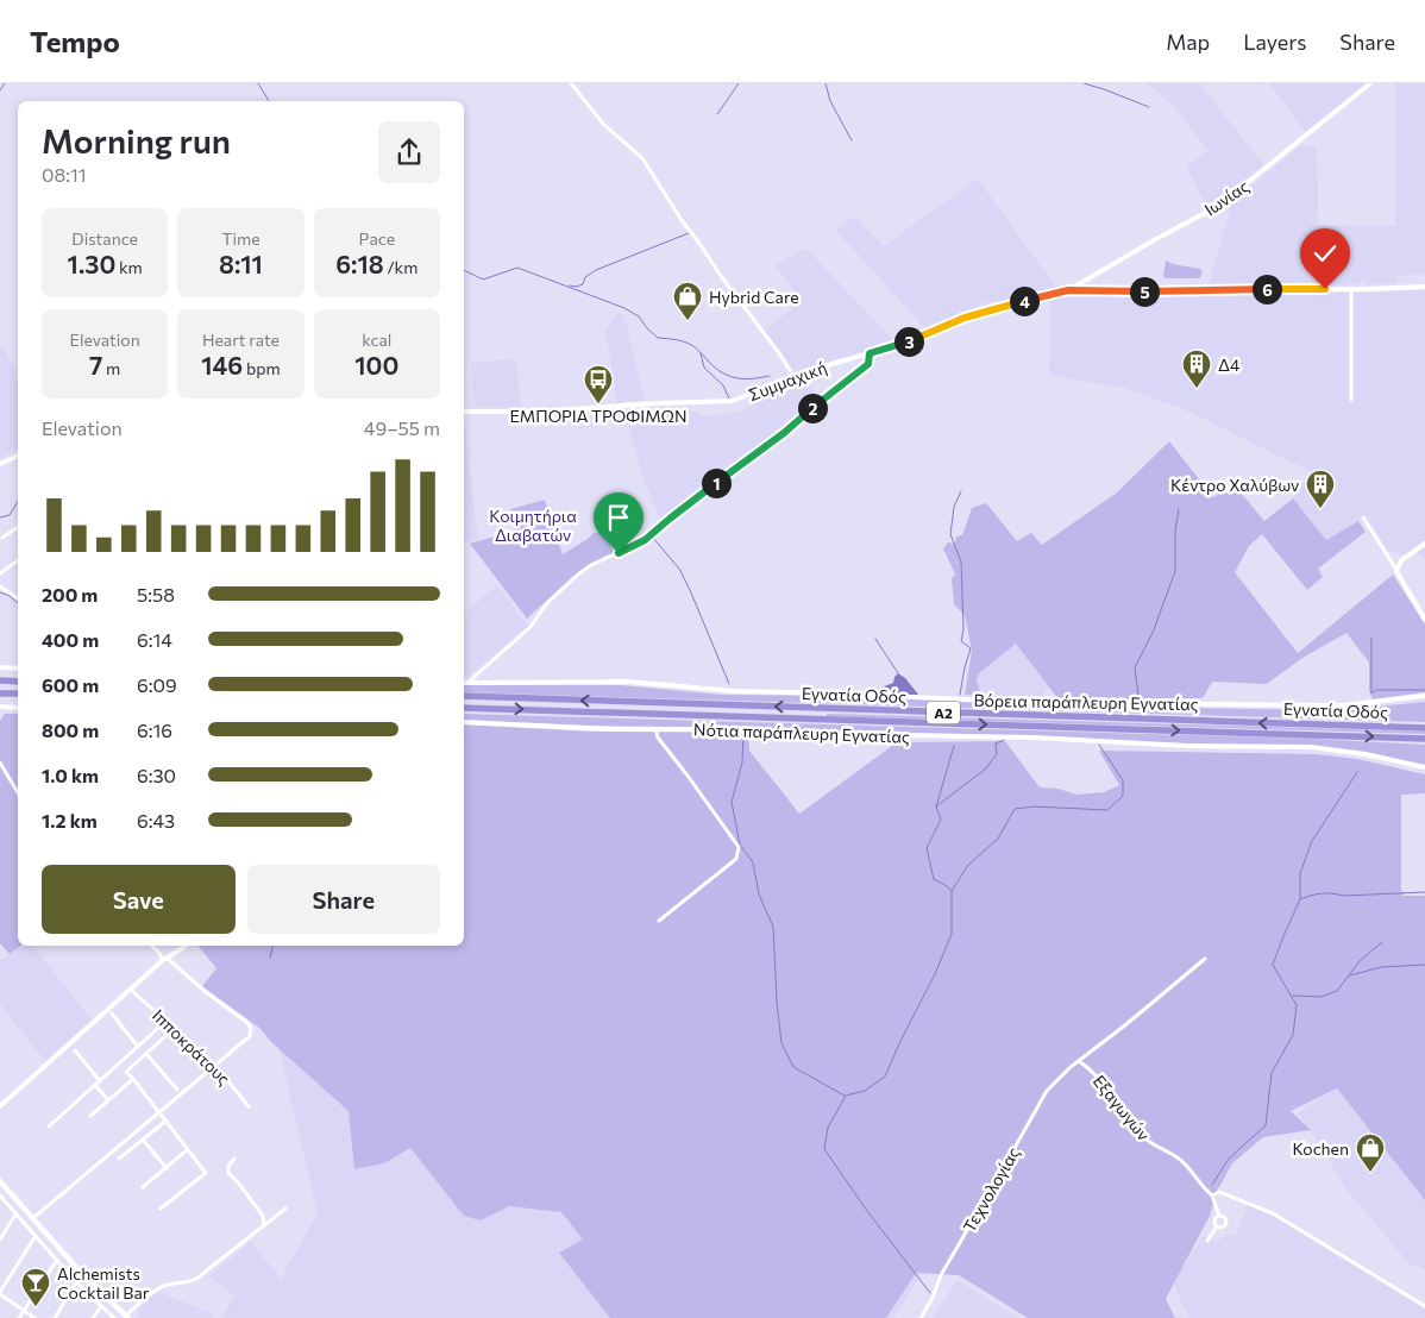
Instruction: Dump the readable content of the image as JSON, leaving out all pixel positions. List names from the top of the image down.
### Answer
{
  "streets": {
    "highway": ["Εγνατία Οδός", "Α2"],
    "street": [
      "Ιωνίας",
      "Συμμαχική",
      "Βόρεια παράπλευρη Εγνατίας",
      "Νότια παράπλευρη Εγνατίας",
      "Ιπποκράτους",
      "Εξαγωγών",
      "Τεχνολογίας"
    ]
  },
  "crossings": [
    ["Ιωνίας", "Συμμαχική"],
    ["Εξαγωγών", "Τεχνολογίας"]
  ],
  "parks": ["Κοιμητήρια Διαβατών"],
  "places": {
    "shop": ["Hybrid Care", "Kochen"],
    "building": ["Δ4", "Κέντρο Χαλύβων"],
    "bus stop": ["ΕΜΠΟΡΙΑ ΤΡΟΦΙΜΩΝ"],
    "bar": ["Alchemists Cocktail Bar"]
  },
  "page": {
    "header": "Tempo",
    "nav": ["Map", "Layers", "Share"],
    "heading": ["Morning run", "08:11"],
    "stats": [
      ["Distance", "1.30 km"],
      ["Time", "8:11"],
      ["Pace", "6:18 /km"],
      ["Elevation", "7 m"],
      ["Heart rate", "146 bpm"],
      ["kcal", "100"]
    ],
    "pins": [
      "6",
      "5",
      "4",
      "3",
      "2",
      "1"
    ],
    "chart": ["Elevation", "49–55 m"],
    "list": [
      {
        "name": "200 m",
        "note": "5:58"
      },
      {
        "name": "400 m",
        "note": "6:14"
      },
      {
        "name": "600 m",
        "note": "6:09"
      },
      {
        "name": "800 m",
        "note": "6:16"
      },
      {
        "name": "1.0 km",
        "note": "6:30"
      },
      {
        "name": "1.2 km",
        "note": "6:43"
      }
    ],
    "buttons": ["Save", "Share"]
  }
}
